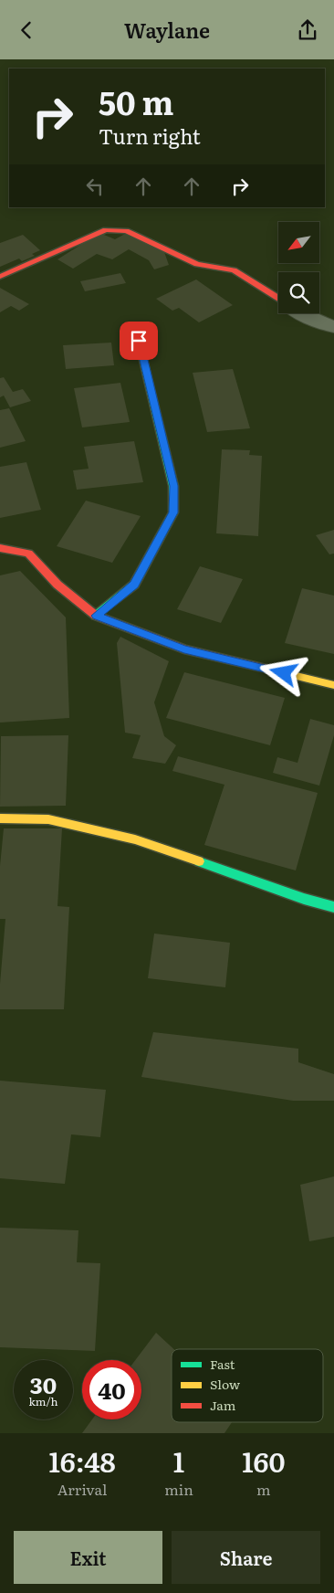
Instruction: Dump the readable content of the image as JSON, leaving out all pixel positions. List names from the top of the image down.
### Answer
{
  "legend": ["Fast", "Slow", "Jam"],
  "north": "bottom left",
  "page": {
    "header": "Waylane",
    "turn": ["50 m", "Turn right"],
    "speed": "30 km/h",
    "limit": "40",
    "eta": [
      "16:48",
      "Arrival",
      "1",
      "min",
      "160",
      "m"
    ],
    "buttons": ["Exit", "Share"]
  }
}
